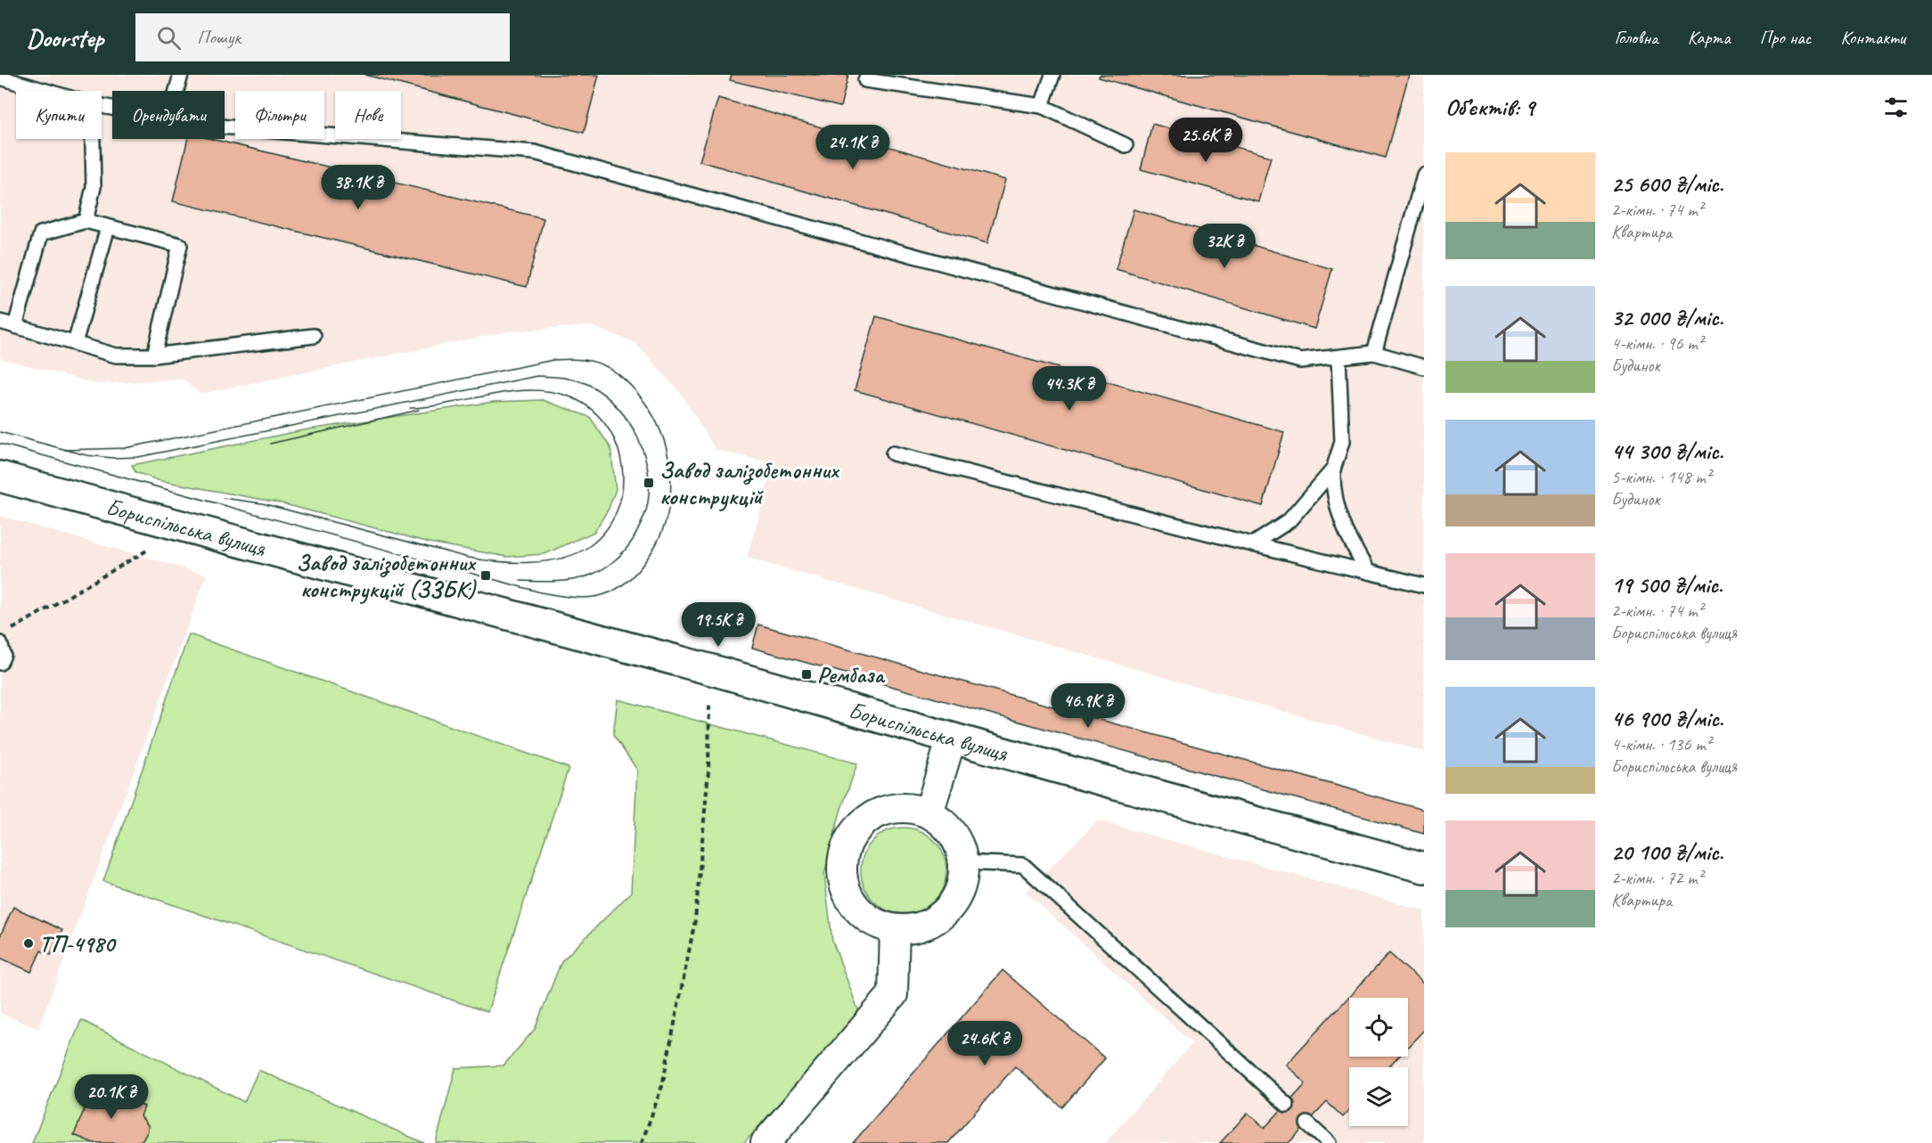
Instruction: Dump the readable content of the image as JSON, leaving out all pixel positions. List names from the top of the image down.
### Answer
{
  "streets": {
    "main road": ["Бориспільська вулиця"]
  },
  "places": {
    "transit": ["Завод залізобетонних конструкцій", "Завод залізобетонних конструкцій (ЗЗБК)", "Рембаза"],
    "other": ["ТП-4980"]
  },
  "page": {
    "header": "Doorstep",
    "search": "Пошук",
    "nav": [
      "Головна",
      "Карта",
      "Про нас",
      "Контакти"
    ],
    "heading": "Об’єктів: 9",
    "chip": [
      "Купити",
      "Орендувати",
      "Фільтри",
      "Нове"
    ],
    "price": [
      "25.6K ₴",
      "24.1K ₴",
      "38.1K ₴",
      "32K ₴",
      "44.3K ₴",
      "19.5K ₴",
      "46.9K ₴",
      "24.6K ₴",
      "20.1K ₴"
    ],
    "list": [
      {
        "name": "25 600 ₴/міс.",
        "note": "2-кімн. · 74 m² · Квартира"
      },
      {
        "name": "32 000 ₴/міс.",
        "note": "4-кімн. · 96 m² · Будинок"
      },
      {
        "name": "44 300 ₴/міс.",
        "note": "5-кімн. · 148 m² · Будинок"
      },
      {
        "name": "19 500 ₴/міс.",
        "note": "2-кімн. · 74 m² · Бориспільська вулиця"
      },
      {
        "name": "46 900 ₴/міс.",
        "note": "4-кімн. · 136 m² · Бориспільська вулиця"
      },
      {
        "name": "20 100 ₴/міс.",
        "note": "2-кімн. · 72 m² · Квартира"
      }
    ]
  }
}
